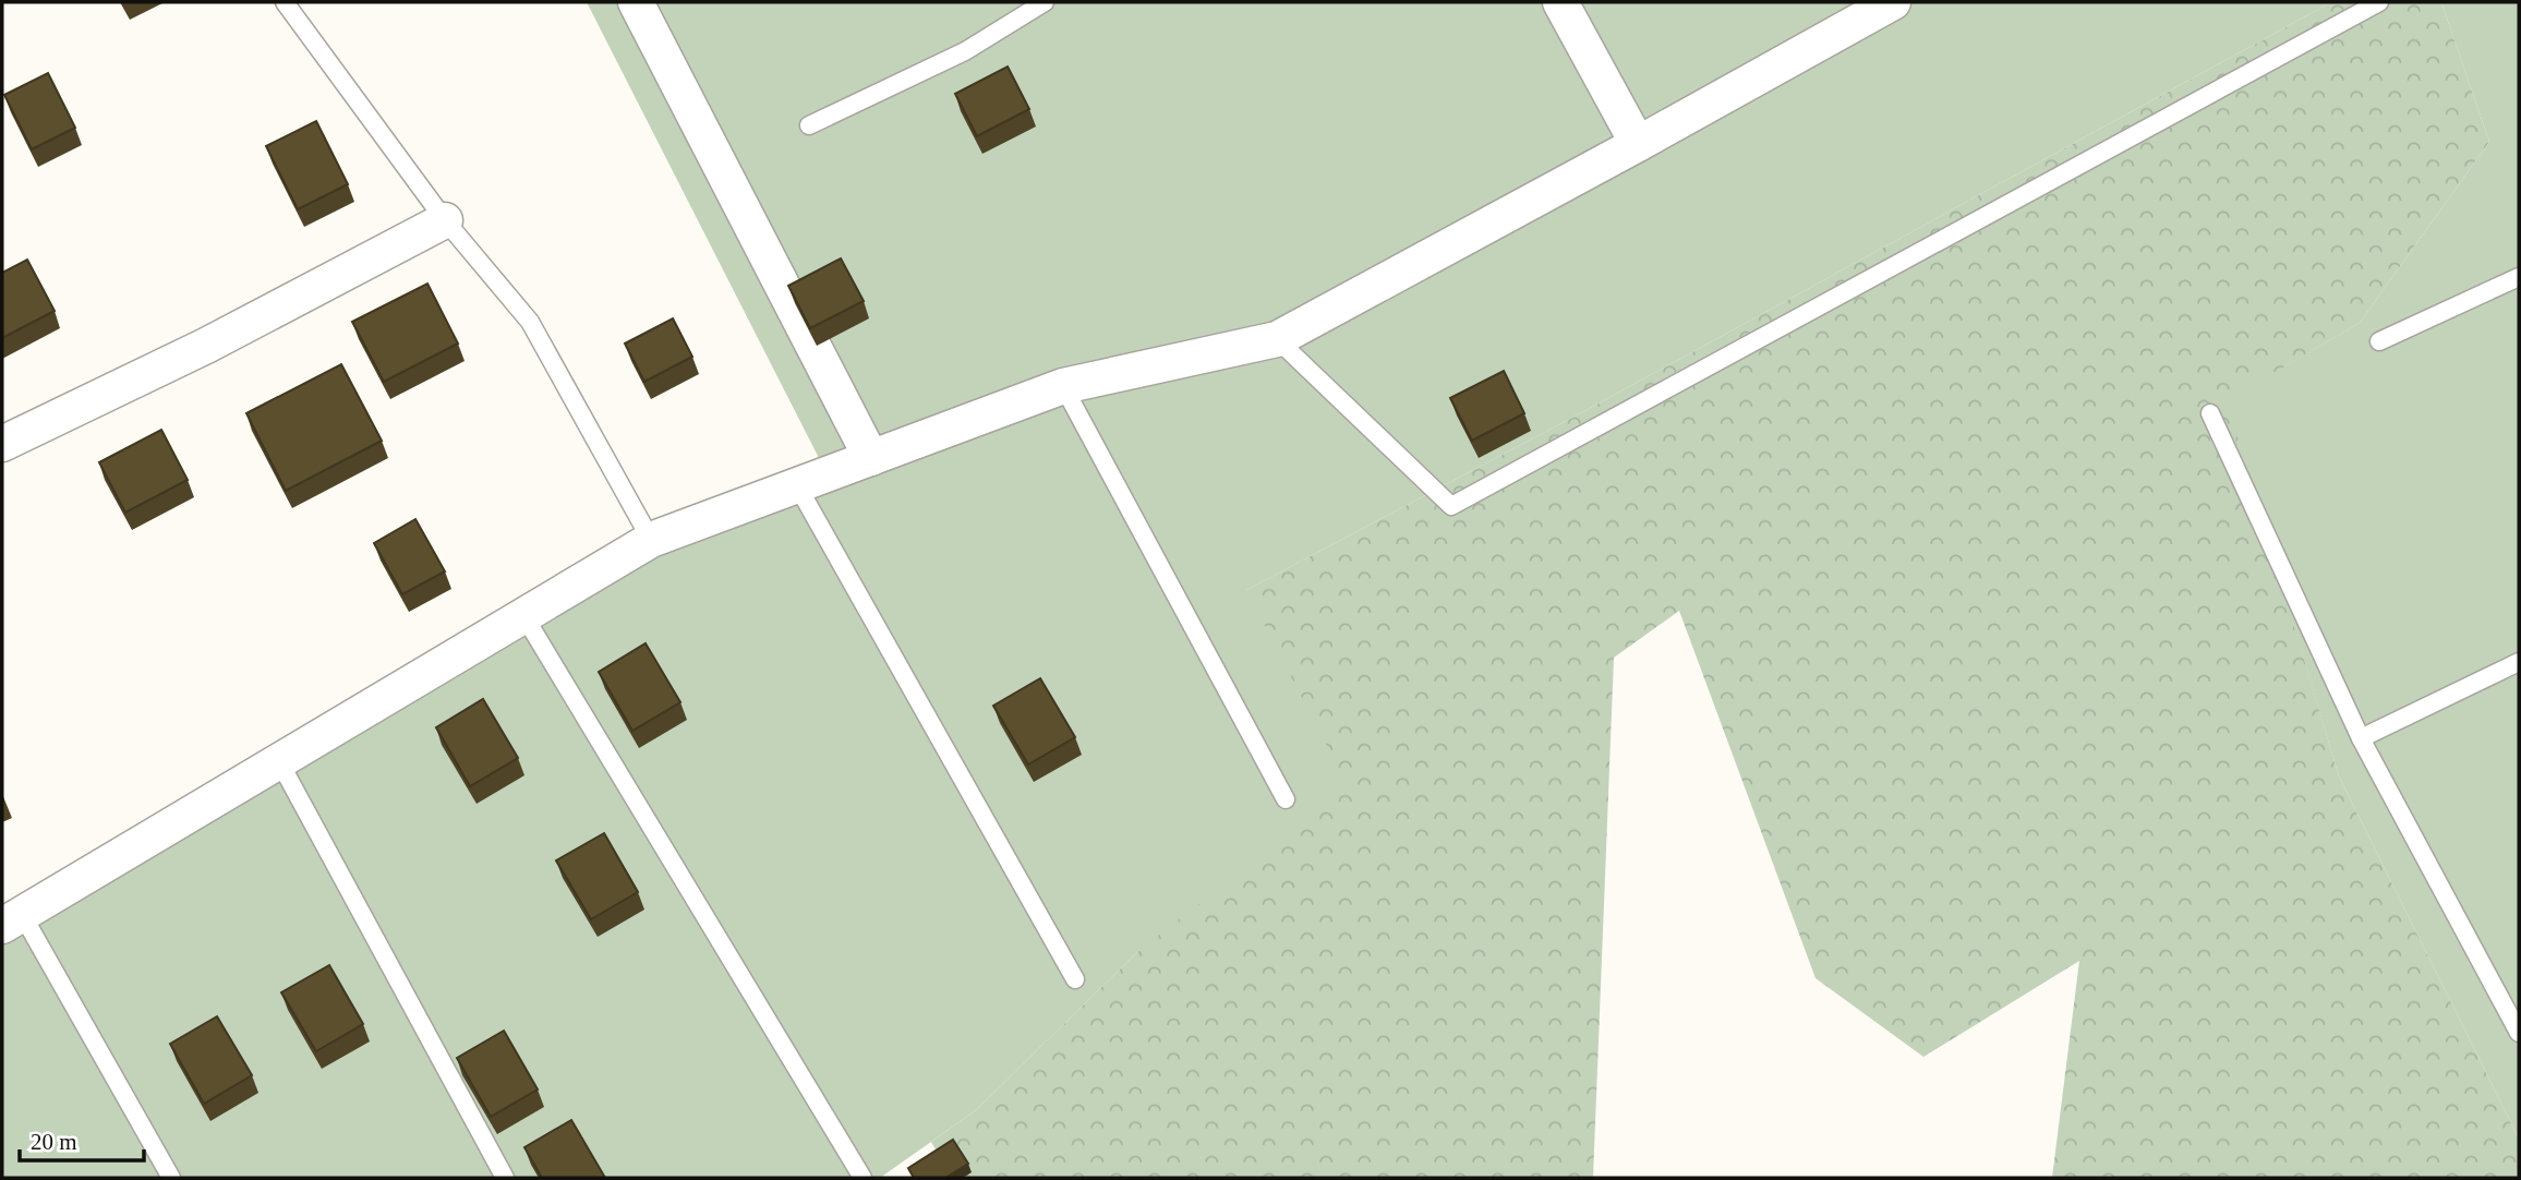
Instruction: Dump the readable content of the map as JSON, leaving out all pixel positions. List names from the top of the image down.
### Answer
{
  "scale_bar": "20 m"
}
